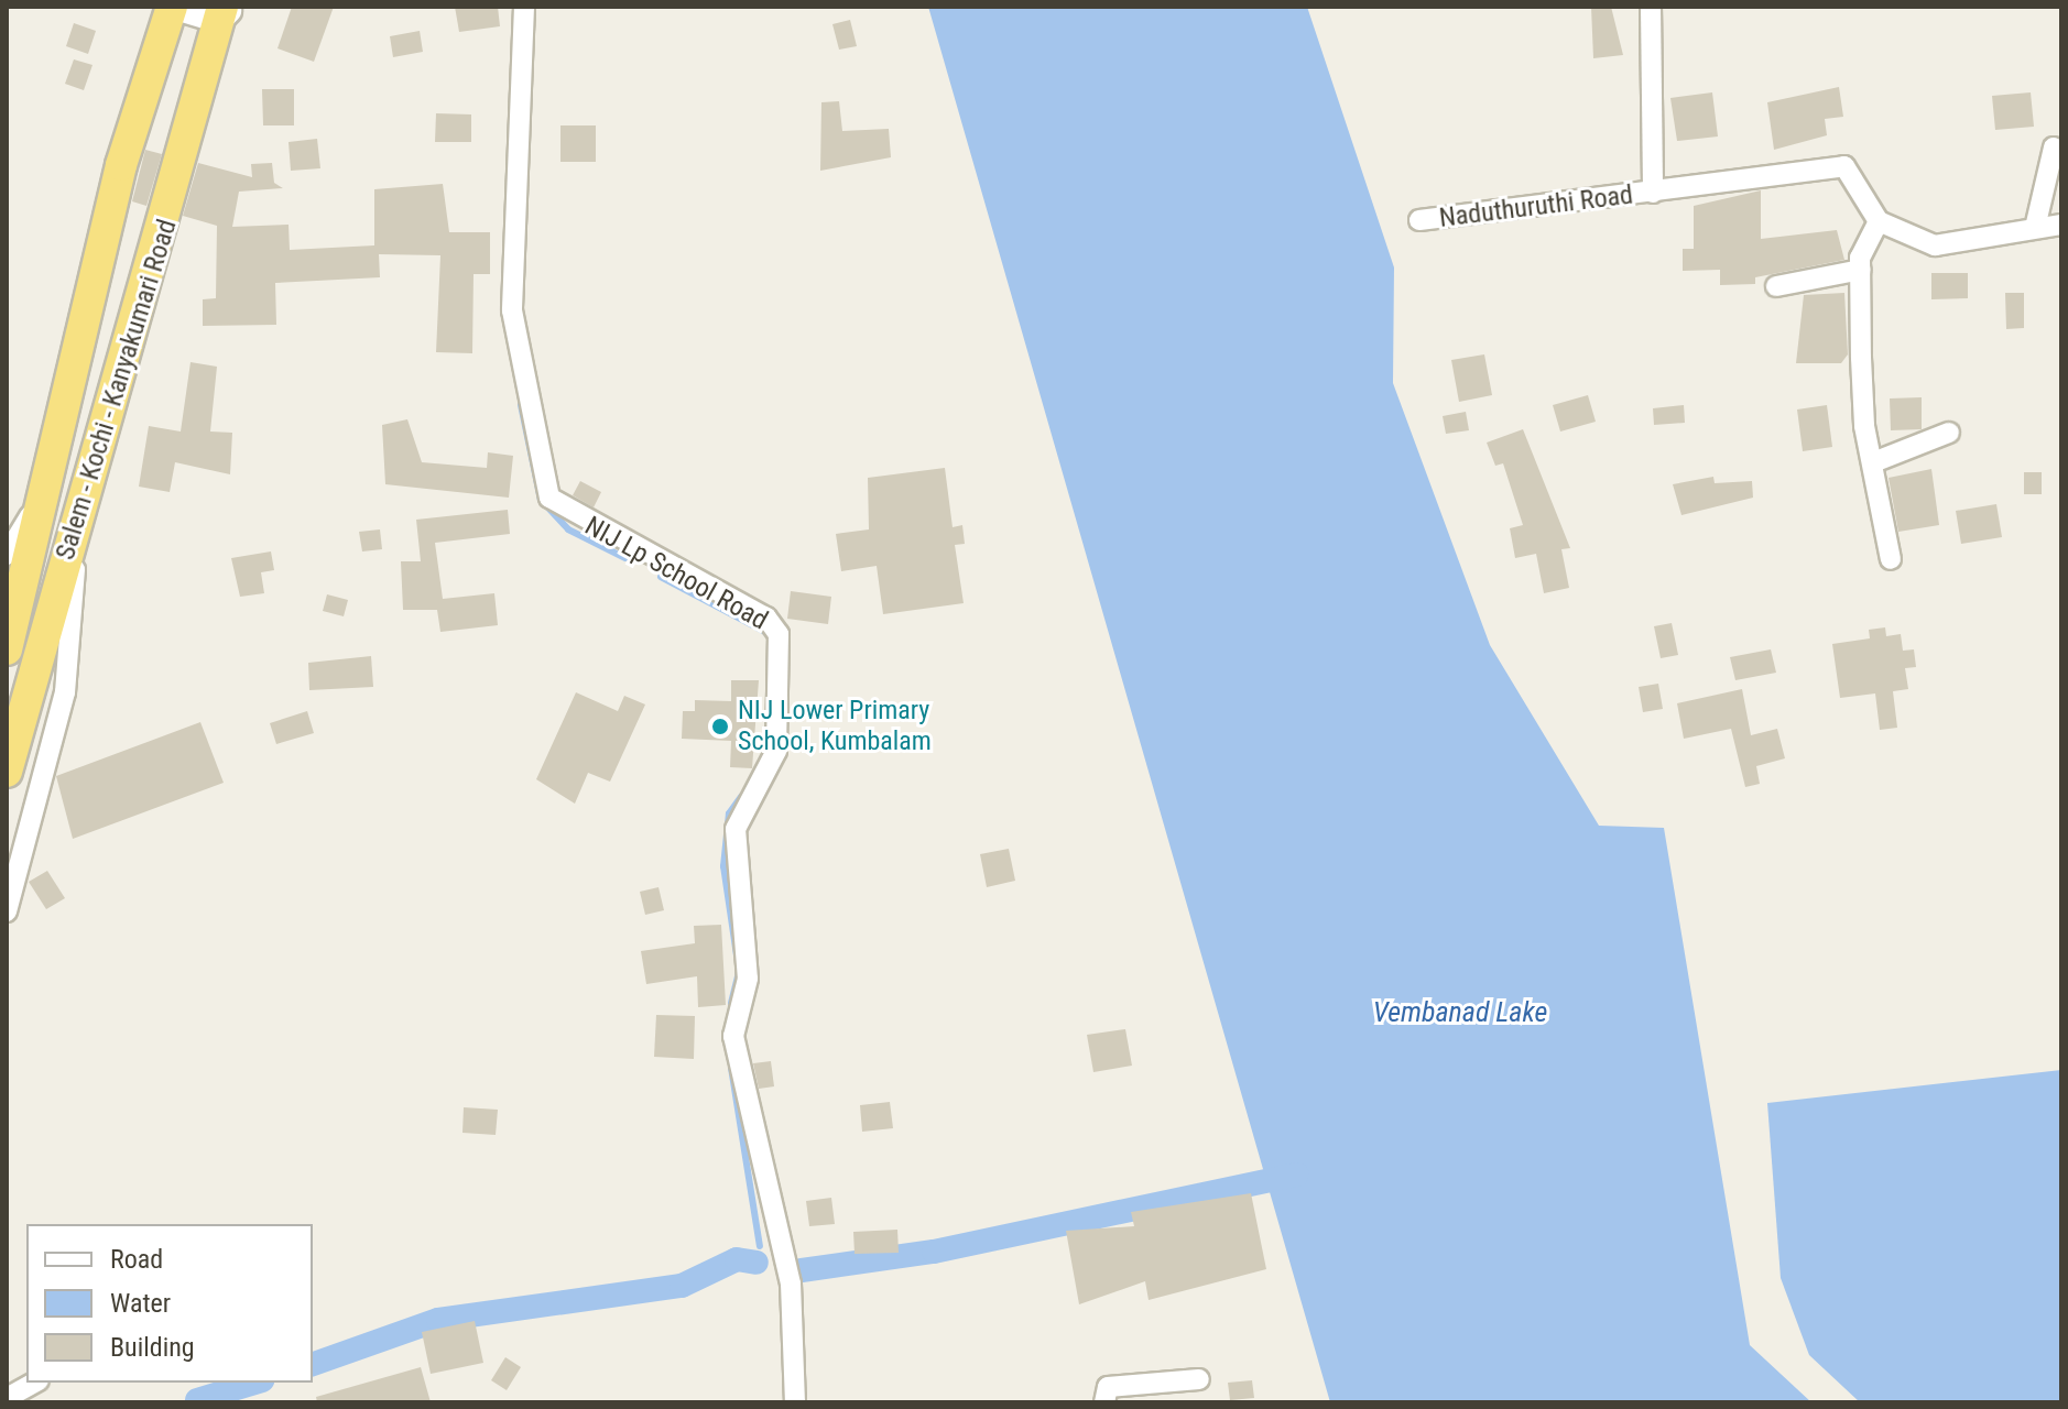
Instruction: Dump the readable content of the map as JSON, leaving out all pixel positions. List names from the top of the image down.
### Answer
{
  "streets": {
    "highway": ["Salem - Kochi - Kanyakumari Road"],
    "street": ["Naduthuruthi Road", "NIJ Lp School Road"]
  },
  "water": ["Vembanad Lake"],
  "places": ["NIJ Lower Primary School, Kumbalam"],
  "legend": ["Road", "Water", "Building"]
}
